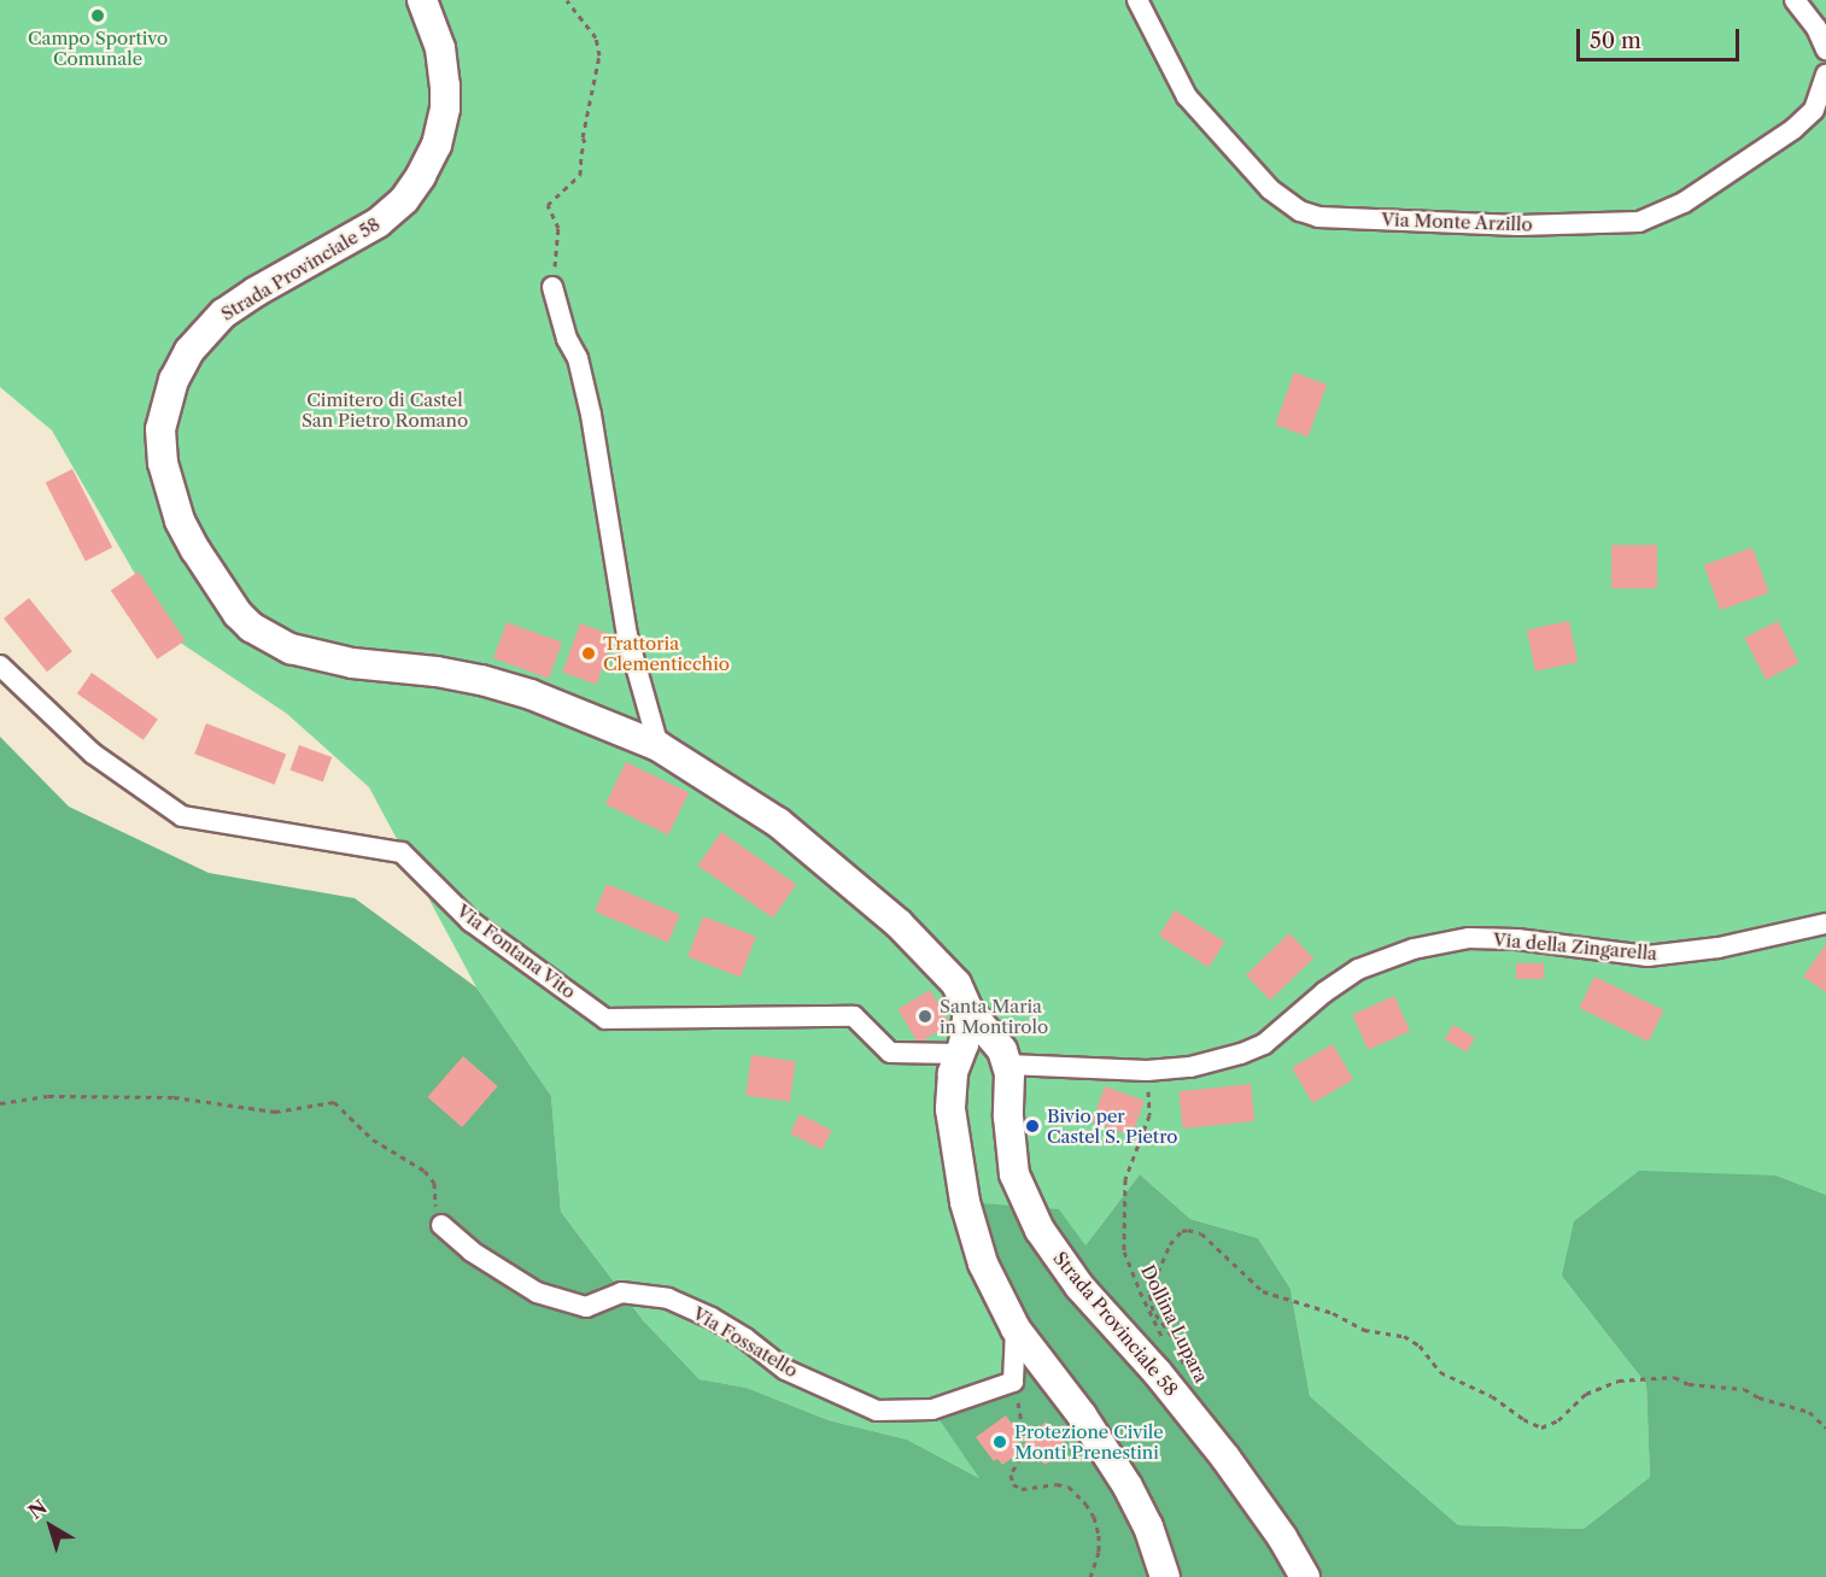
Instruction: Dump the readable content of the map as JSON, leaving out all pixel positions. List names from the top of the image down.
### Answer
{
  "streets": {
    "street": [
      "Via Monte Arzillo",
      "Strada Provinciale 58",
      "Via della Zingarella",
      "Via Fontana Vito",
      "Via Fossatello"
    ],
    "path": ["Dollina Lupara"]
  },
  "crossings": [
    ["Strada Provinciale 58", "Via della Zingarella"],
    ["Via della Zingarella", "Dollina Lupara"]
  ],
  "parks": ["Cimitero di Castel San Pietro Romano"],
  "places": [
    "Campo Sportivo Comunale",
    "Trattoria Clementicchio",
    "Santa Maria in Montirolo",
    "Bivio per Castel S. Pietro",
    "Protezione Civile Monti Prenestini"
  ],
  "scale_bar": "50 m",
  "north": "top left"
}
